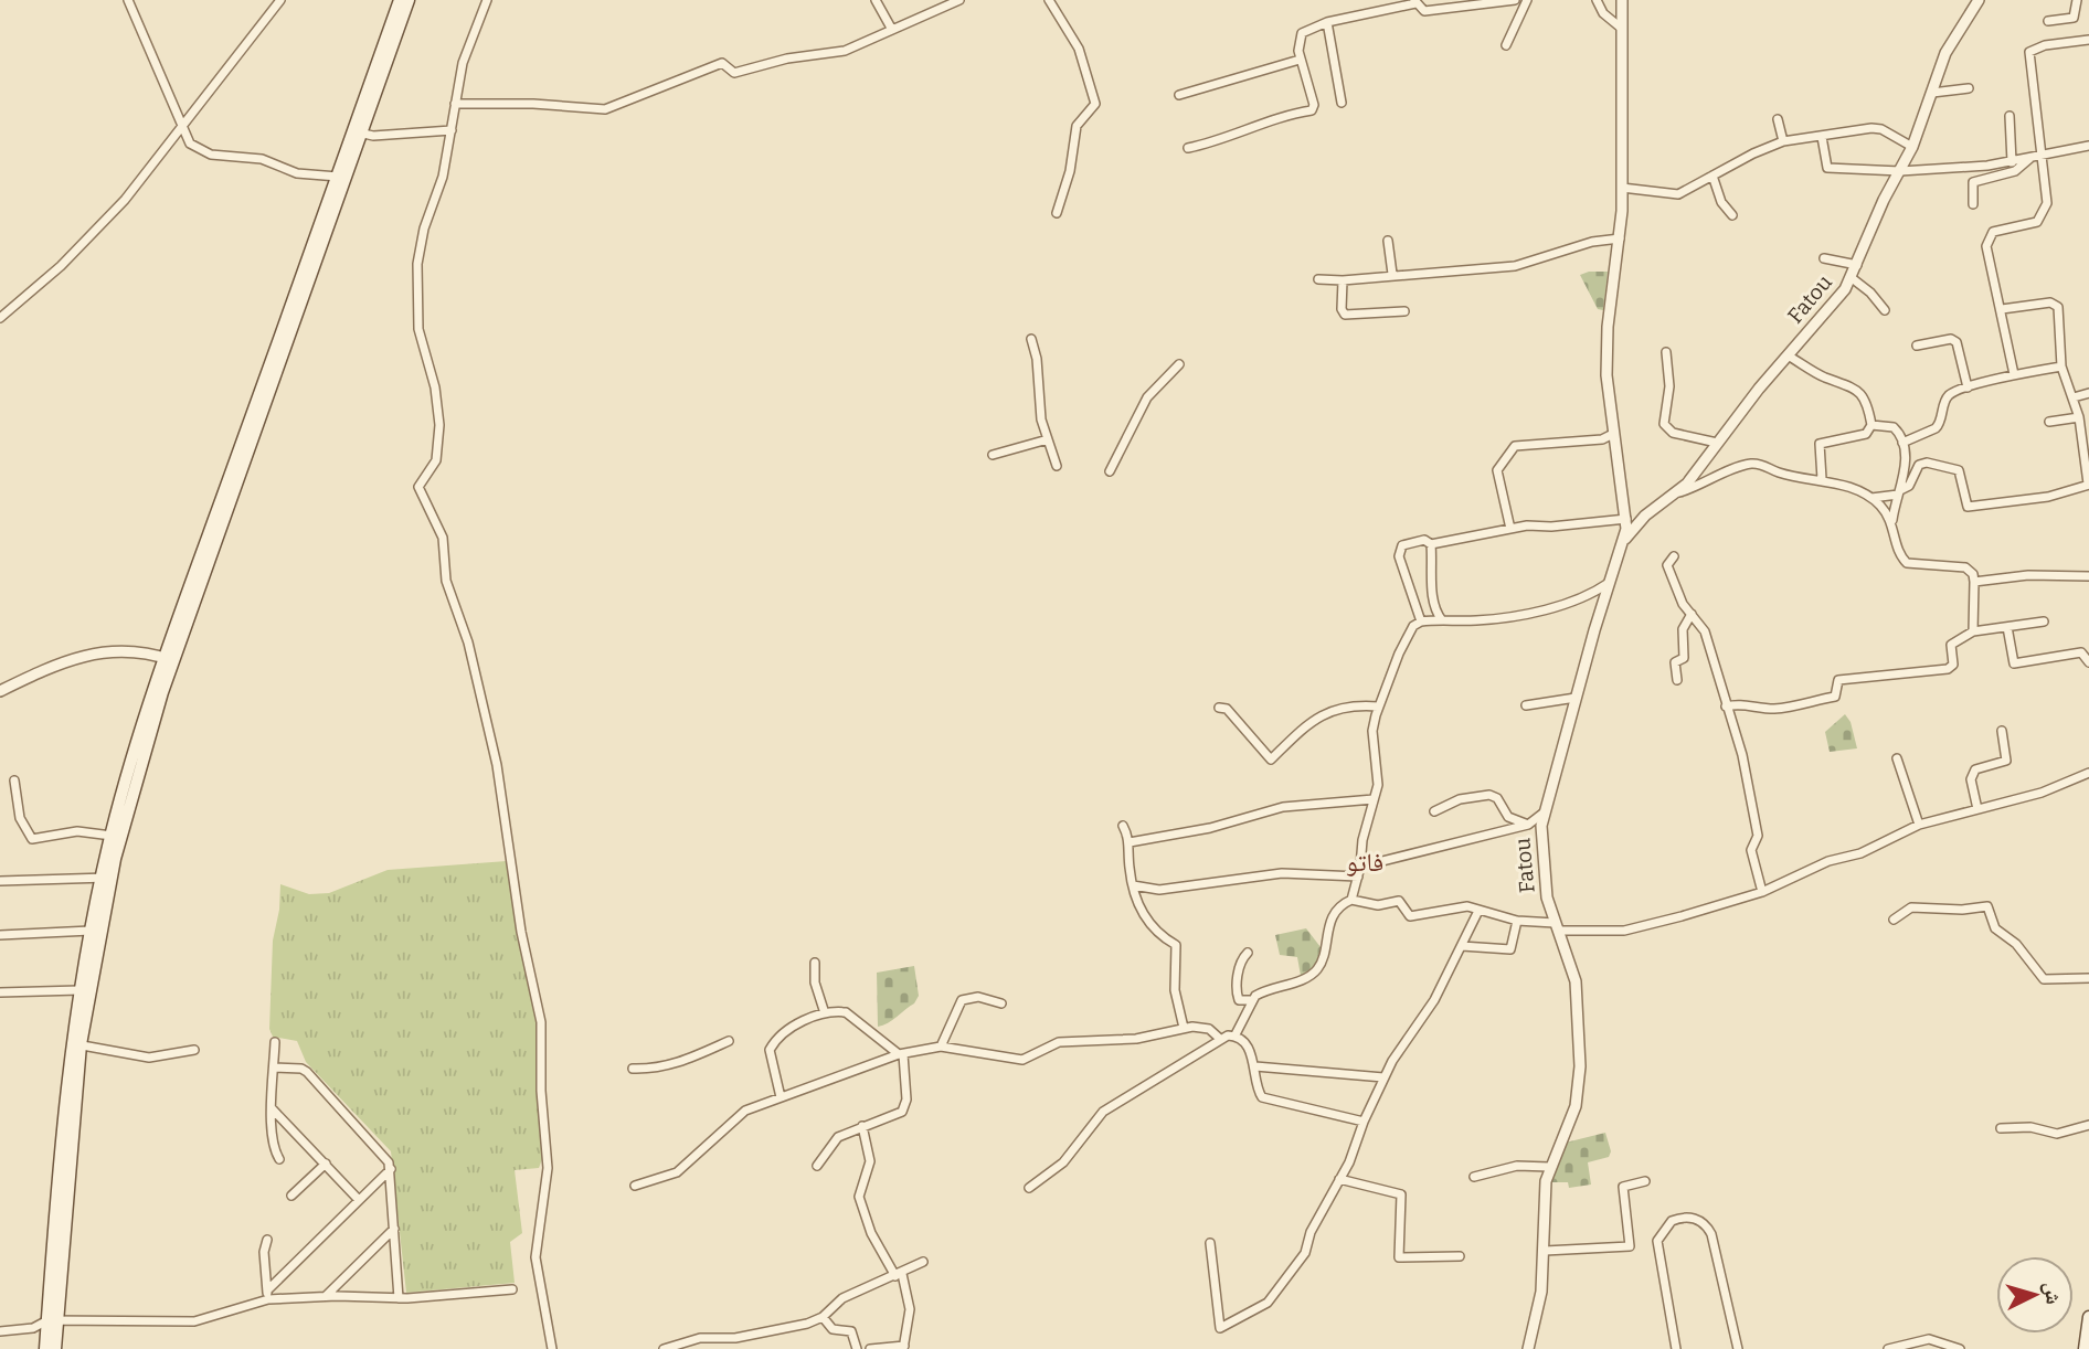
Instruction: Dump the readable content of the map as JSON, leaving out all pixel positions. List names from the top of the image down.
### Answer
{
  "streets": {
    "street": ["Fatou"]
  },
  "districts": ["فاتو"],
  "north": "right"
}
